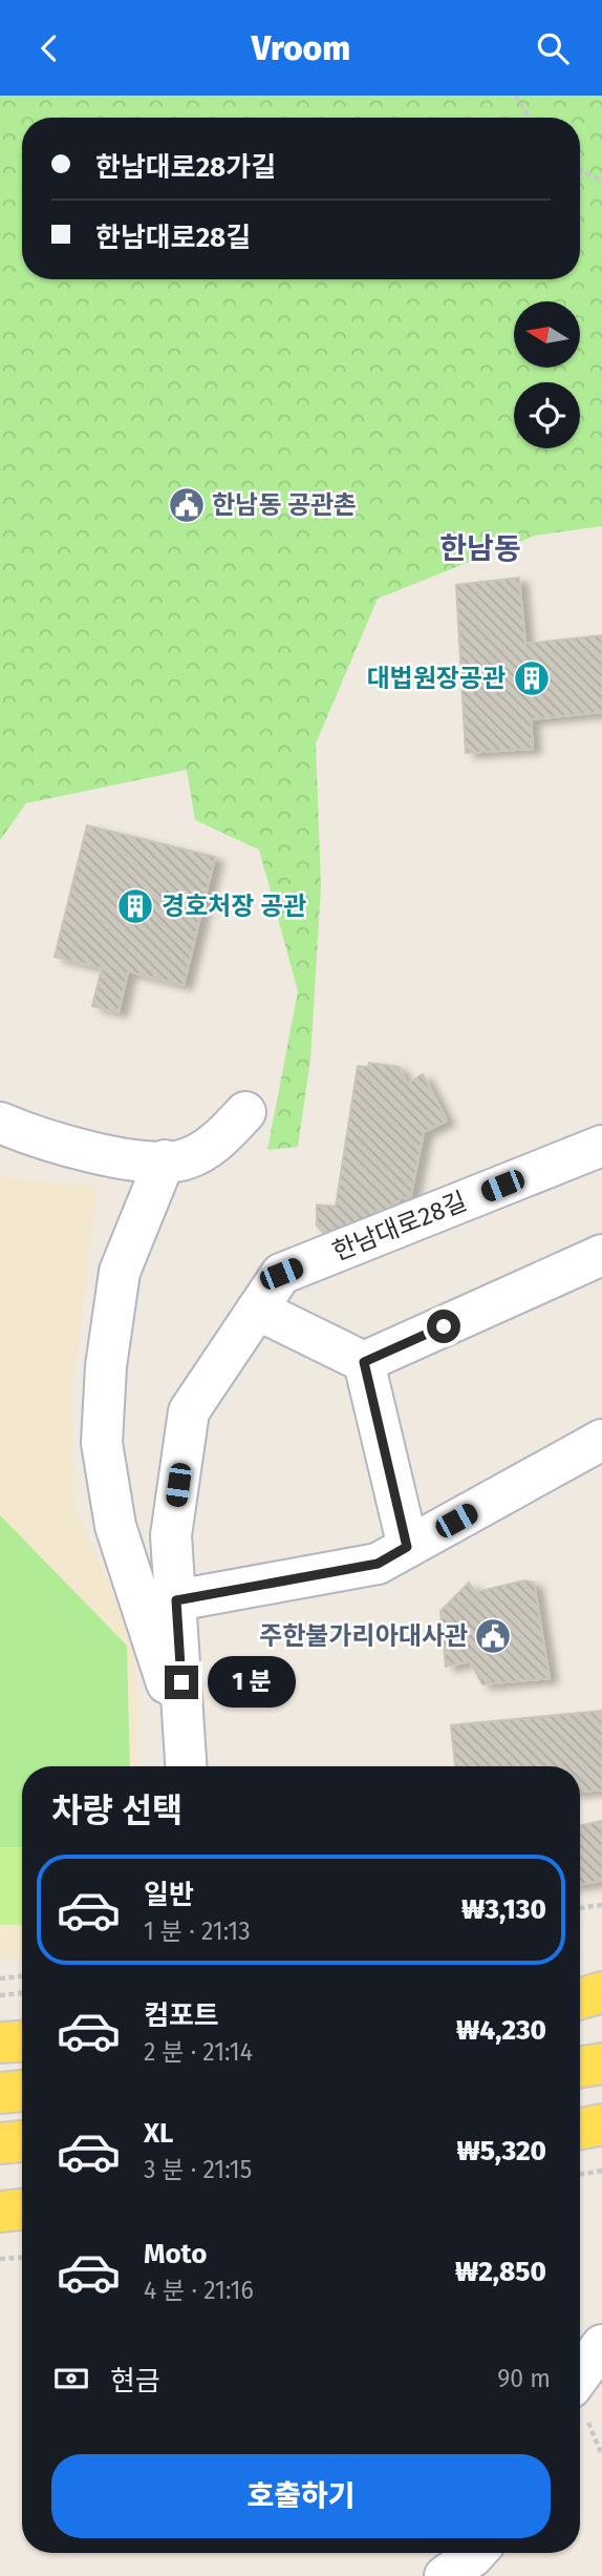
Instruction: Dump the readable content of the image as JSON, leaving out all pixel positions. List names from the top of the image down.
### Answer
{
  "streets": {
    "street": ["한남대로28길"]
  },
  "districts": ["한남동"],
  "places": {
    "public building": ["한남동 공관촌", "주한불가리아대사관"],
    "building": ["대법원장공관", "경호처장 공관"]
  },
  "north": "left",
  "page": {
    "header": "Vroom",
    "banner": ["한남대로28가길", "한남대로28길"],
    "bubble": "1 분",
    "heading": "차량 선택",
    "list": [
      {
        "name": "일반",
        "note": "1 분 · 21:13",
        "value": "₩3,130"
      },
      {
        "name": "컴포트",
        "note": "2 분 · 21:14",
        "value": "₩4,230"
      },
      {
        "name": "XL",
        "note": "3 분 · 21:15",
        "value": "₩5,320"
      },
      {
        "name": "Moto",
        "note": "4 분 · 21:16",
        "value": "₩2,850"
      }
    ],
    "pay": ["현금", "90 m"],
    "buttons": "호출하기"
  }
}
